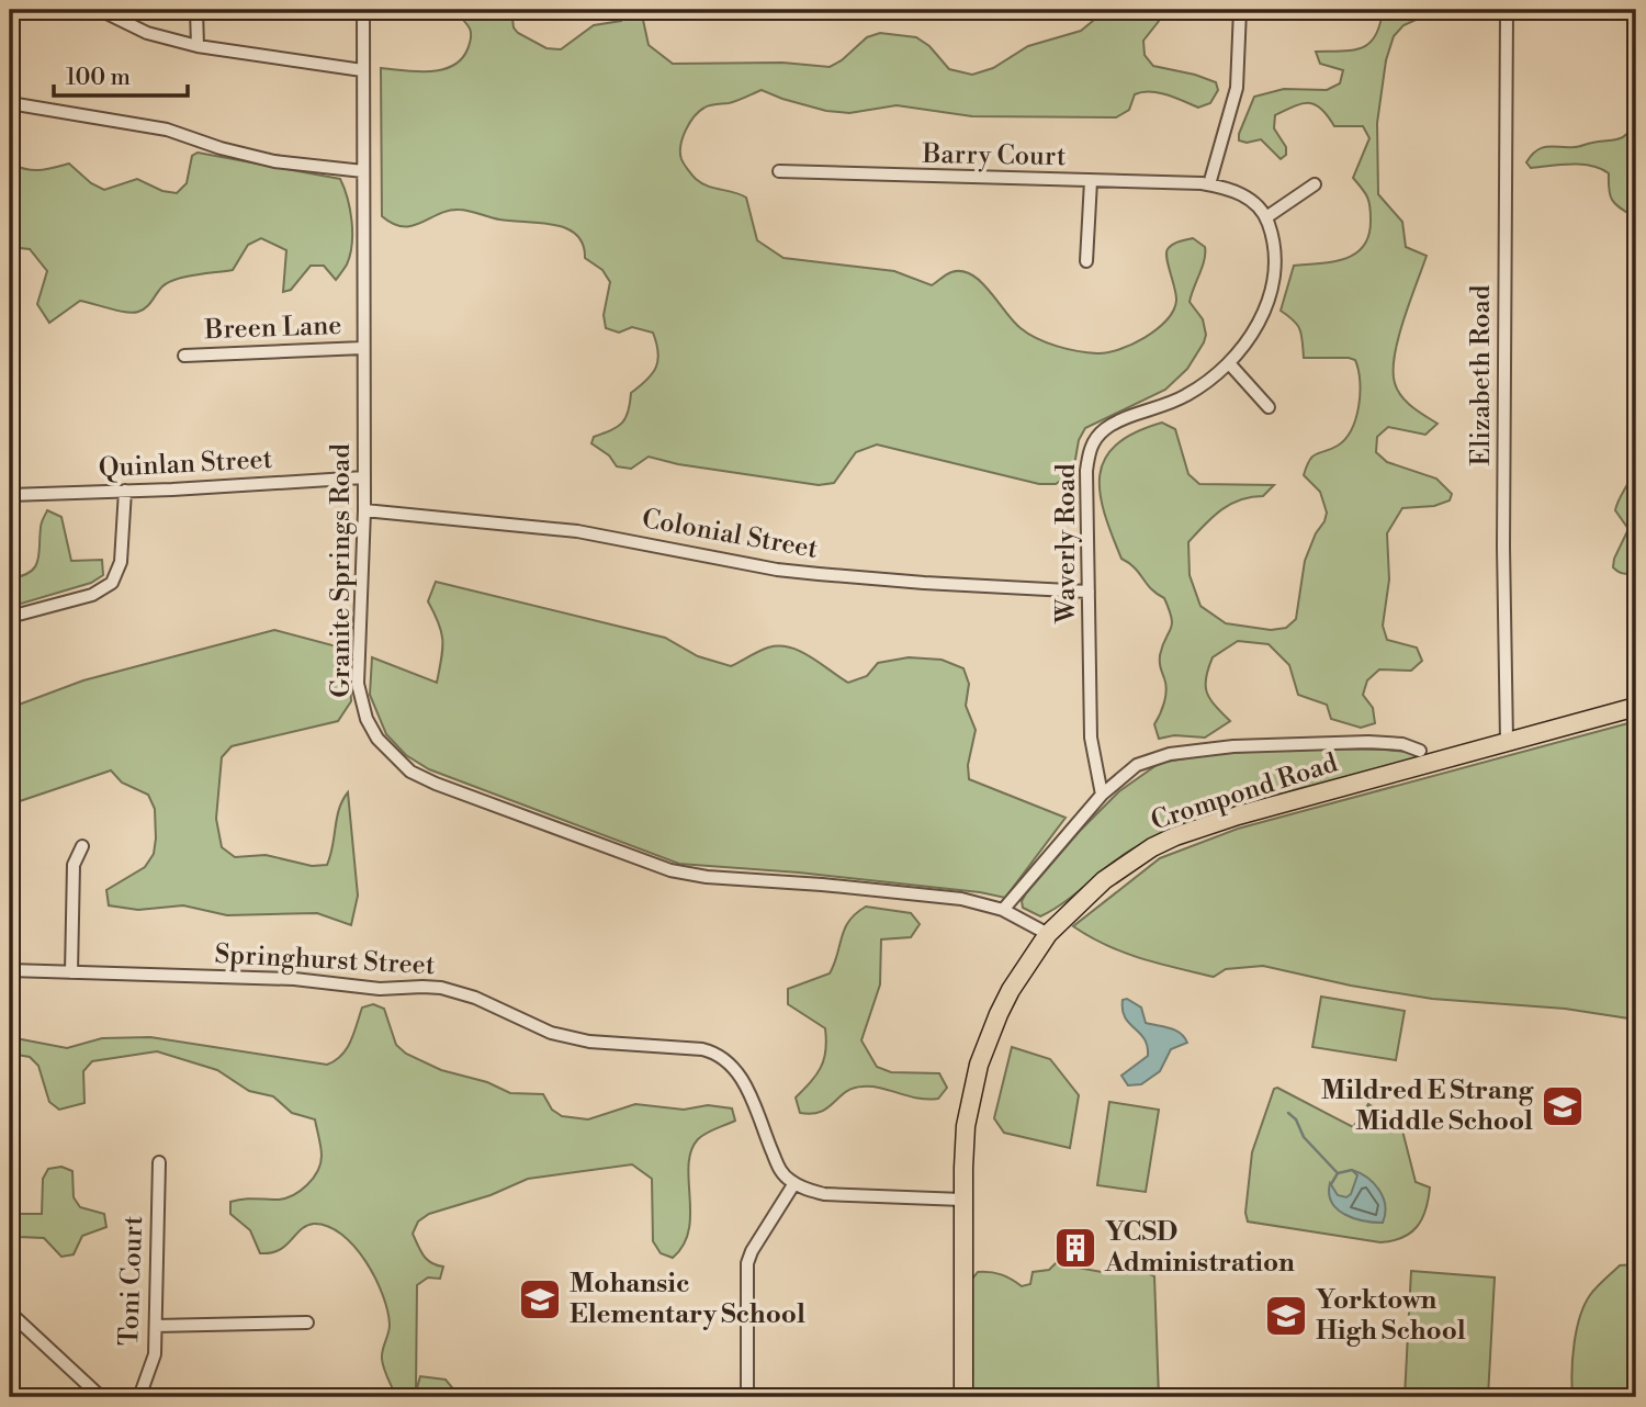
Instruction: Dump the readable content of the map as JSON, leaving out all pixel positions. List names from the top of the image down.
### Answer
{
  "streets": {
    "highway": ["Crompond Road"],
    "street": [
      "Barry Court",
      "Breen Lane",
      "Elizabeth Road",
      "Quinlan Street",
      "Colonial Street",
      "Waverly Road",
      "Granite Springs Road",
      "Springhurst Street",
      "Toni Court"
    ]
  },
  "crossings": [
    ["Breen Lane", "Granite Springs Road"],
    ["Elizabeth Road", "Crompond Road"],
    ["Quinlan Street", "Granite Springs Road"],
    ["Colonial Street", "Waverly Road"],
    ["Colonial Street", "Granite Springs Road"],
    ["Granite Springs Road", "Crompond Road"]
  ],
  "places": {
    "school or university": ["Mildred E Strang Middle School", "Mohansic Elementary School", "Yorktown High School"],
    "building": ["YCSD Administration"]
  },
  "scale_bar": "100 m"
}
